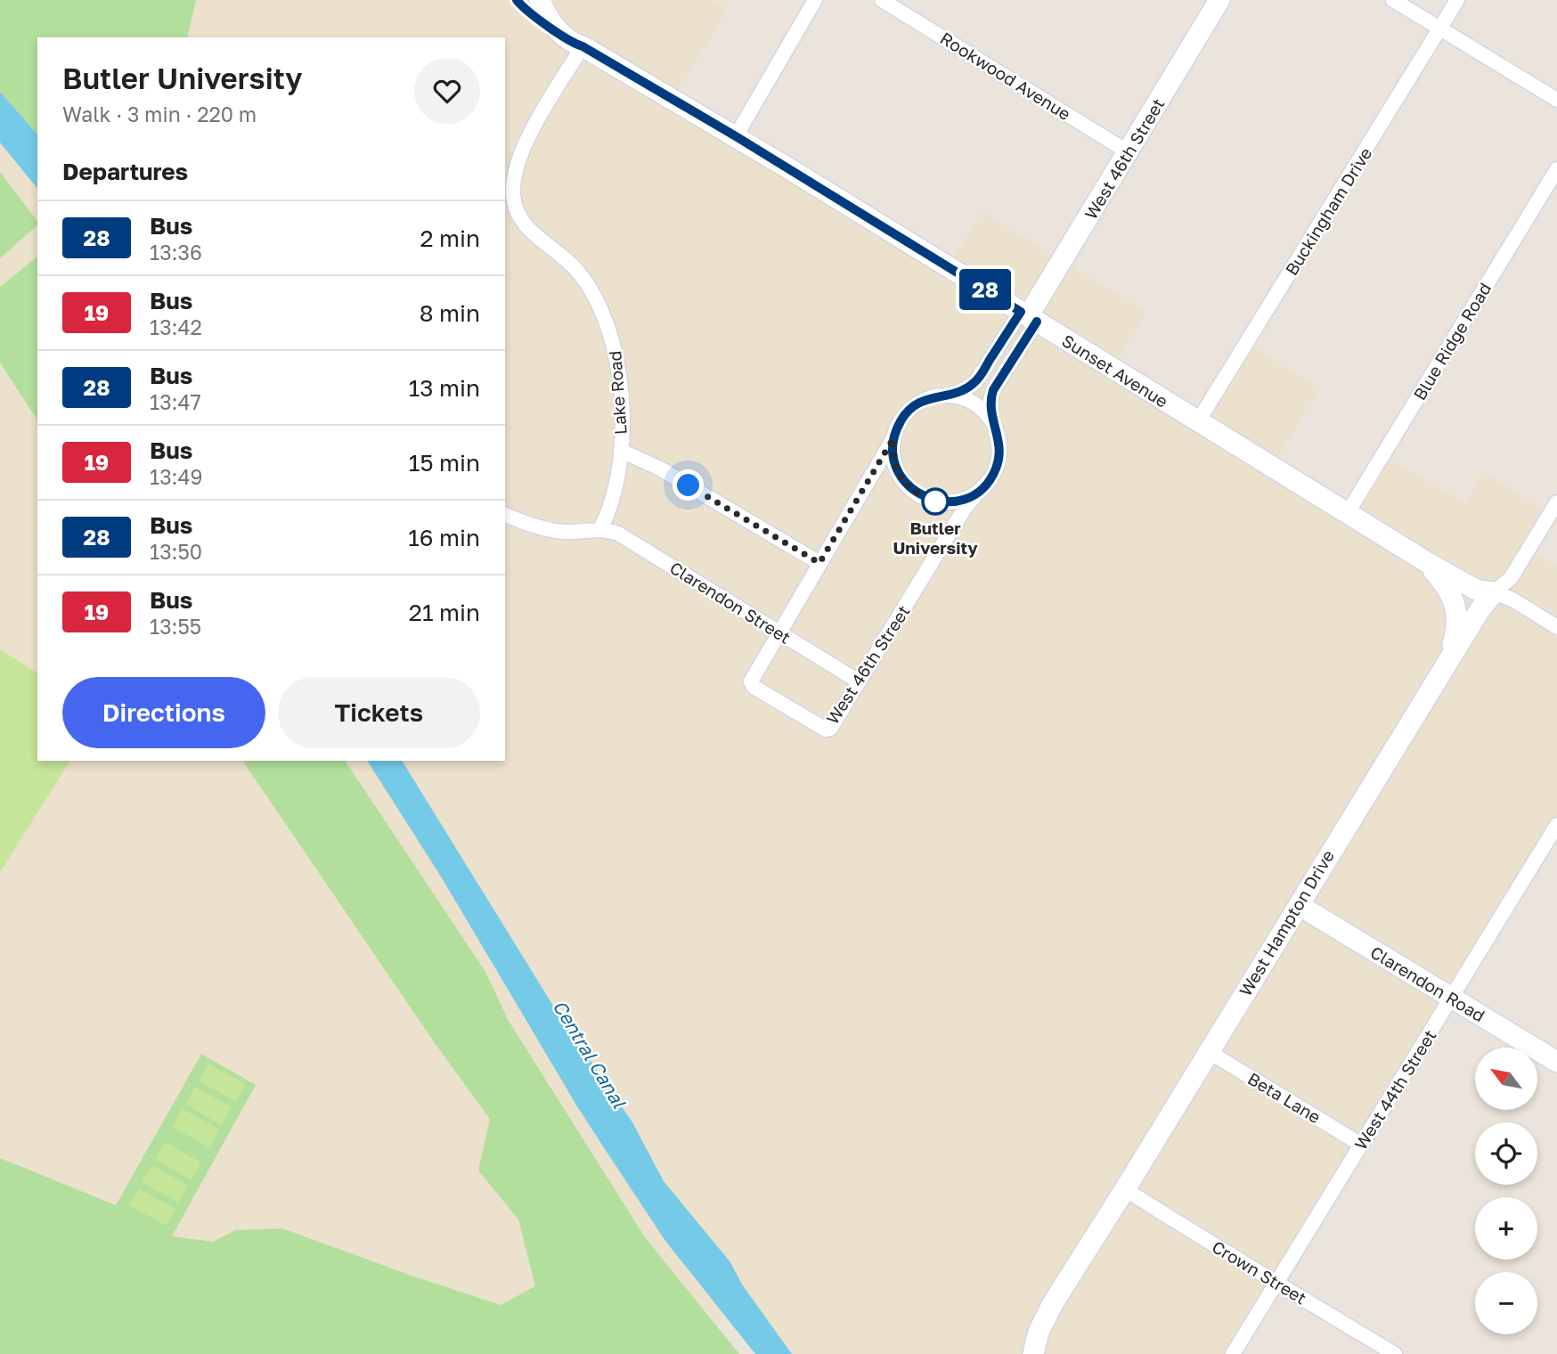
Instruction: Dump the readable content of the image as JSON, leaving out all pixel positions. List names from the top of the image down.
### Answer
{
  "streets": {
    "street": [
      "Rookwood Avenue",
      "West 46th Street",
      "Buckingham Drive",
      "Blue Ridge Road",
      "Sunset Avenue",
      "Lake Road",
      "Clarendon Street",
      "West Hampton Drive",
      "Clarendon Road",
      "West 44th Street",
      "Beta Lane",
      "Crown Street"
    ]
  },
  "crossings": [
    ["Rookwood Avenue", "West 46th Street"],
    ["West 46th Street", "Sunset Avenue"],
    ["West 46th Street", "Clarendon Street"],
    ["Buckingham Drive", "Sunset Avenue"],
    ["Blue Ridge Road", "Sunset Avenue"],
    ["Sunset Avenue", "Lake Road"],
    ["Sunset Avenue", "West Hampton Drive"],
    ["Lake Road", "Clarendon Street"],
    ["West Hampton Drive", "Clarendon Road"],
    ["West Hampton Drive", "Beta Lane"],
    ["West Hampton Drive", "Crown Street"],
    ["Clarendon Road", "West 44th Street"],
    ["West 44th Street", "Beta Lane"],
    ["West 44th Street", "Crown Street"]
  ],
  "water": ["Central Canal"],
  "places": ["Butler University"],
  "lines": ["bus line 28"],
  "north": "top left",
  "page": {
    "on_map": "28",
    "heading": [
      ["Butler University", "Walk · 3 min · 220 m"],
      "Departures"
    ],
    "list": [
      {
        "mark": "28",
        "name": "Bus",
        "note": "13:36",
        "value": "2 min"
      },
      {
        "mark": "19",
        "name": "Bus",
        "note": "13:42",
        "value": "8 min"
      },
      {
        "mark": "28",
        "name": "Bus",
        "note": "13:47",
        "value": "13 min"
      },
      {
        "mark": "19",
        "name": "Bus",
        "note": "13:49",
        "value": "15 min"
      },
      {
        "mark": "28",
        "name": "Bus",
        "note": "13:50",
        "value": "16 min"
      },
      {
        "mark": "19",
        "name": "Bus",
        "note": "13:55",
        "value": "21 min"
      }
    ],
    "buttons": ["Directions", "Tickets"],
    "map_buttons": ["+", "−"]
  }
}
